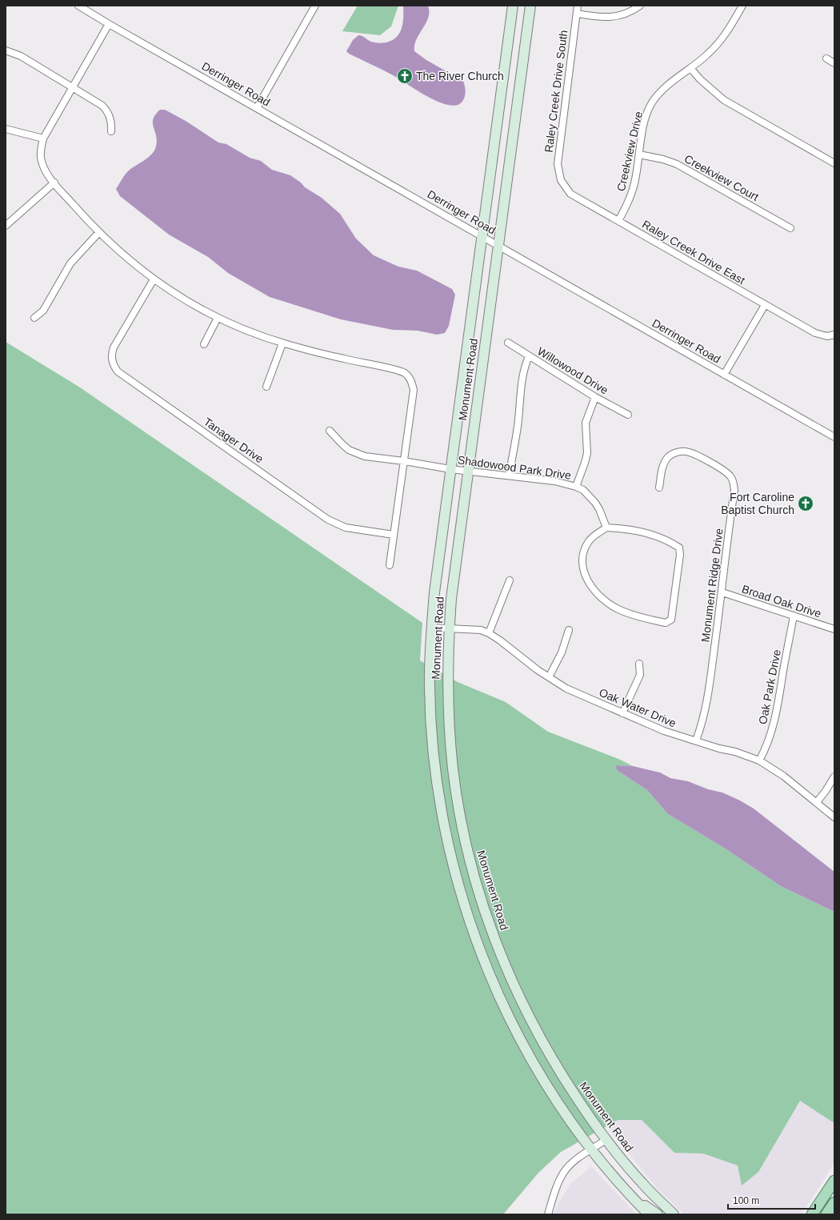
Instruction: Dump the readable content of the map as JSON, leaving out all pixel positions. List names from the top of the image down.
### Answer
{
  "streets": {
    "main road": ["Monument Road"],
    "street": [
      "Derringer Road",
      "Raley Creek Drive South",
      "Creekview Drive",
      "Creekview Court",
      "Raley Creek Drive East",
      "Willowood Drive",
      "Tanager Drive",
      "Shadowood Park Drive",
      "Monument Ridge Drive",
      "Broad Oak Drive",
      "Oak Park Drive",
      "Oak Water Drive"
    ]
  },
  "crossings": [
    ["Derringer Road", "Monument Road"],
    ["Raley Creek Drive South", "Raley Creek Drive East"],
    ["Creekview Drive", "Creekview Court"],
    ["Creekview Drive", "Raley Creek Drive East"],
    ["Monument Road", "Shadowood Park Drive"],
    ["Monument Road", "Oak Water Drive"],
    ["Monument Ridge Drive", "Broad Oak Drive"],
    ["Monument Ridge Drive", "Oak Water Drive"],
    ["Broad Oak Drive", "Oak Park Drive"],
    ["Oak Park Drive", "Oak Water Drive"]
  ],
  "places": {
    "church": ["The River Church", "Fort Caroline Baptist Church"]
  },
  "scale_bar": "100 m"
}
